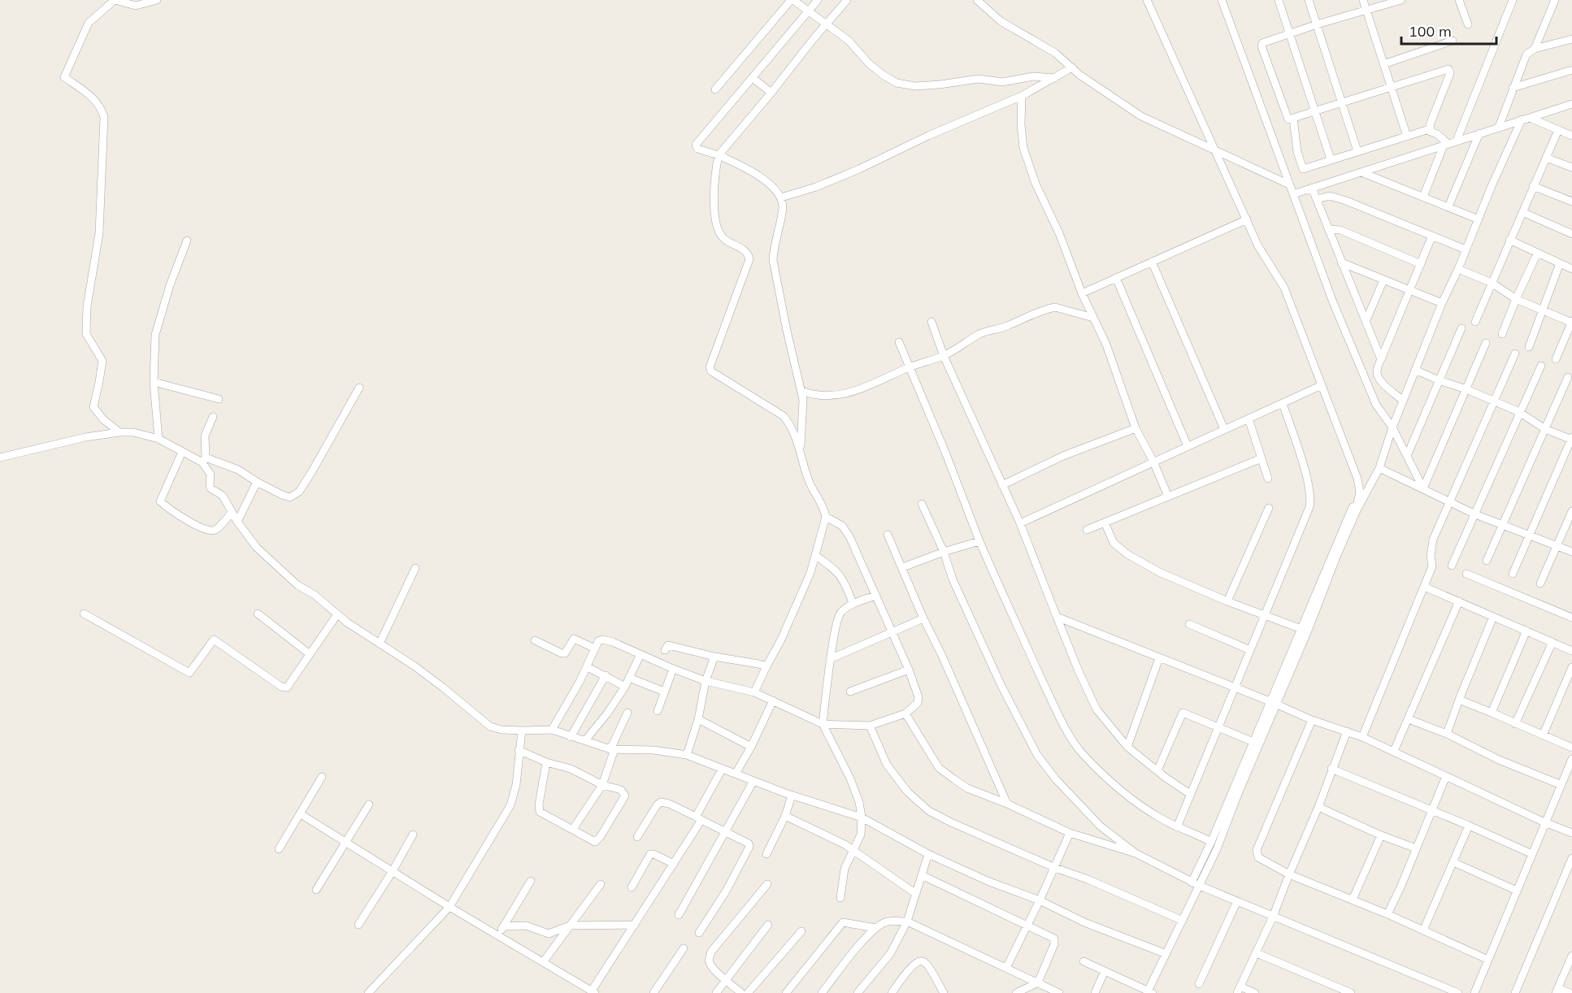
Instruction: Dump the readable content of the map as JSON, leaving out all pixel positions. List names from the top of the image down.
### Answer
{
  "scale_bar": "100 m"
}
